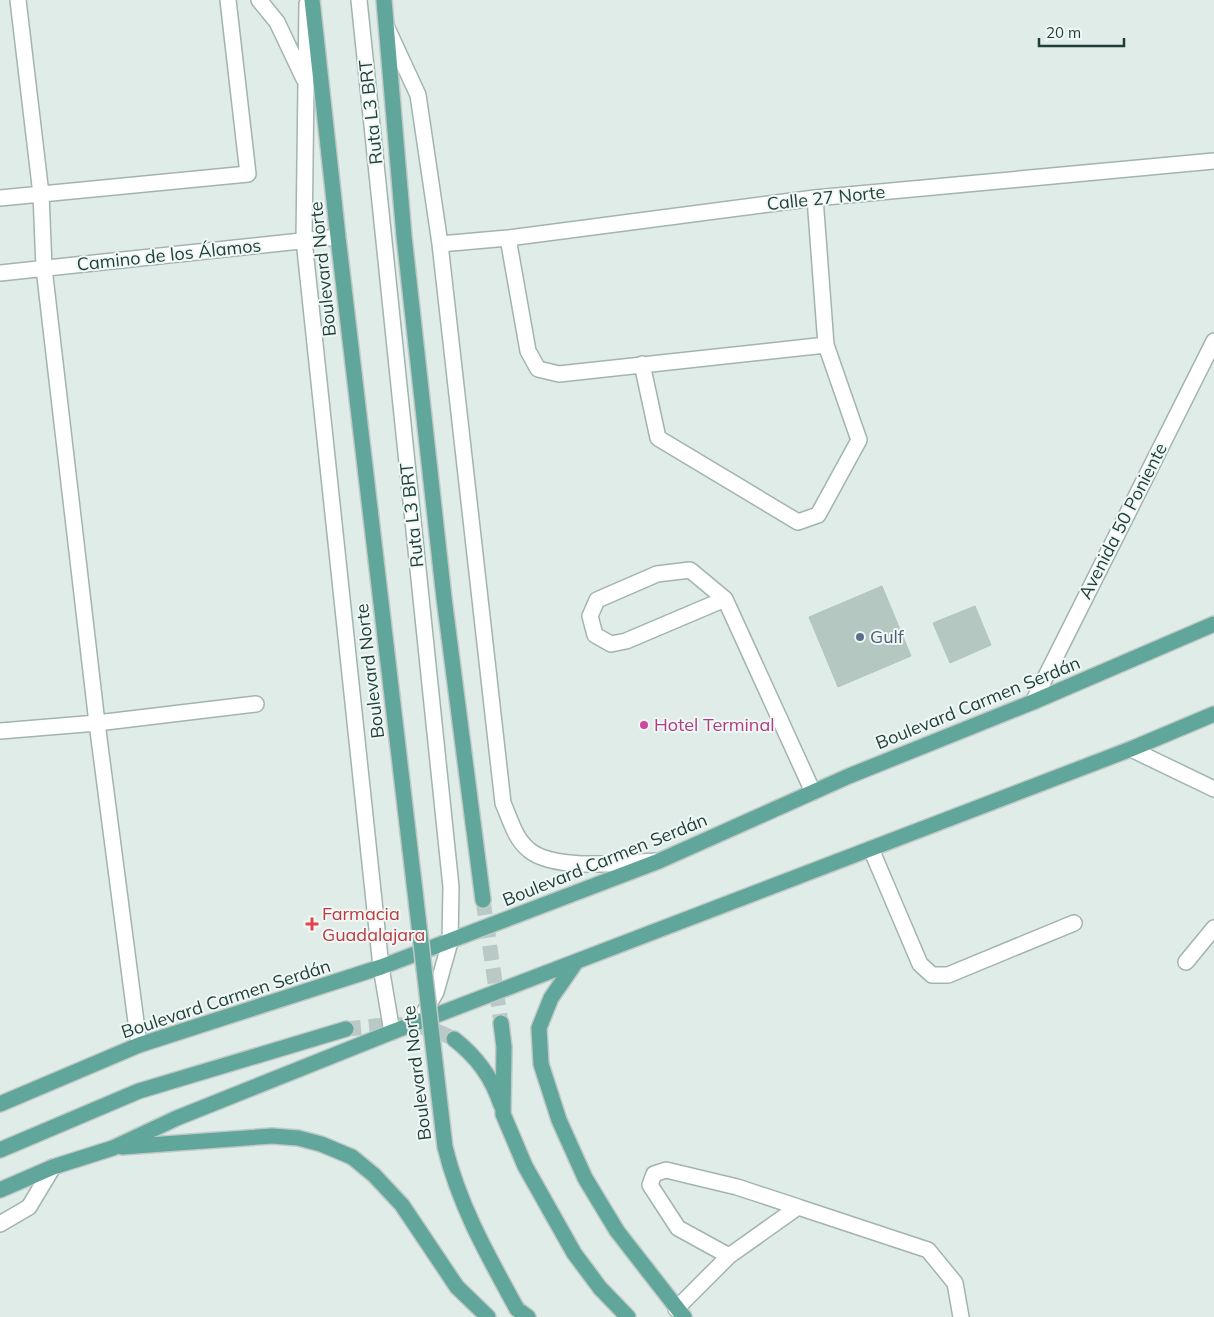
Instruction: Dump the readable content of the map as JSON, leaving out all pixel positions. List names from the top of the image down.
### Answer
{
  "streets": {
    "main road": ["Boulevard Norte", "Boulevard Carmen Serdán"],
    "street": [
      "Ruta L3 BRT",
      "Calle 27 Norte",
      "Camino de los Álamos",
      "Avenida 50 Poniente"
    ]
  },
  "crossings": [
    ["Ruta L3 BRT", "Boulevard Carmen Serdán"],
    ["Camino de los Álamos", "Boulevard Norte"],
    ["Boulevard Norte", "Boulevard Carmen Serdán"],
    ["Avenida 50 Poniente", "Boulevard Carmen Serdán"]
  ],
  "places": {
    "other": ["Gulf", "Hotel Terminal"],
    "health": ["Farmacia Guadalajara"]
  },
  "scale_bar": "20 m"
}
